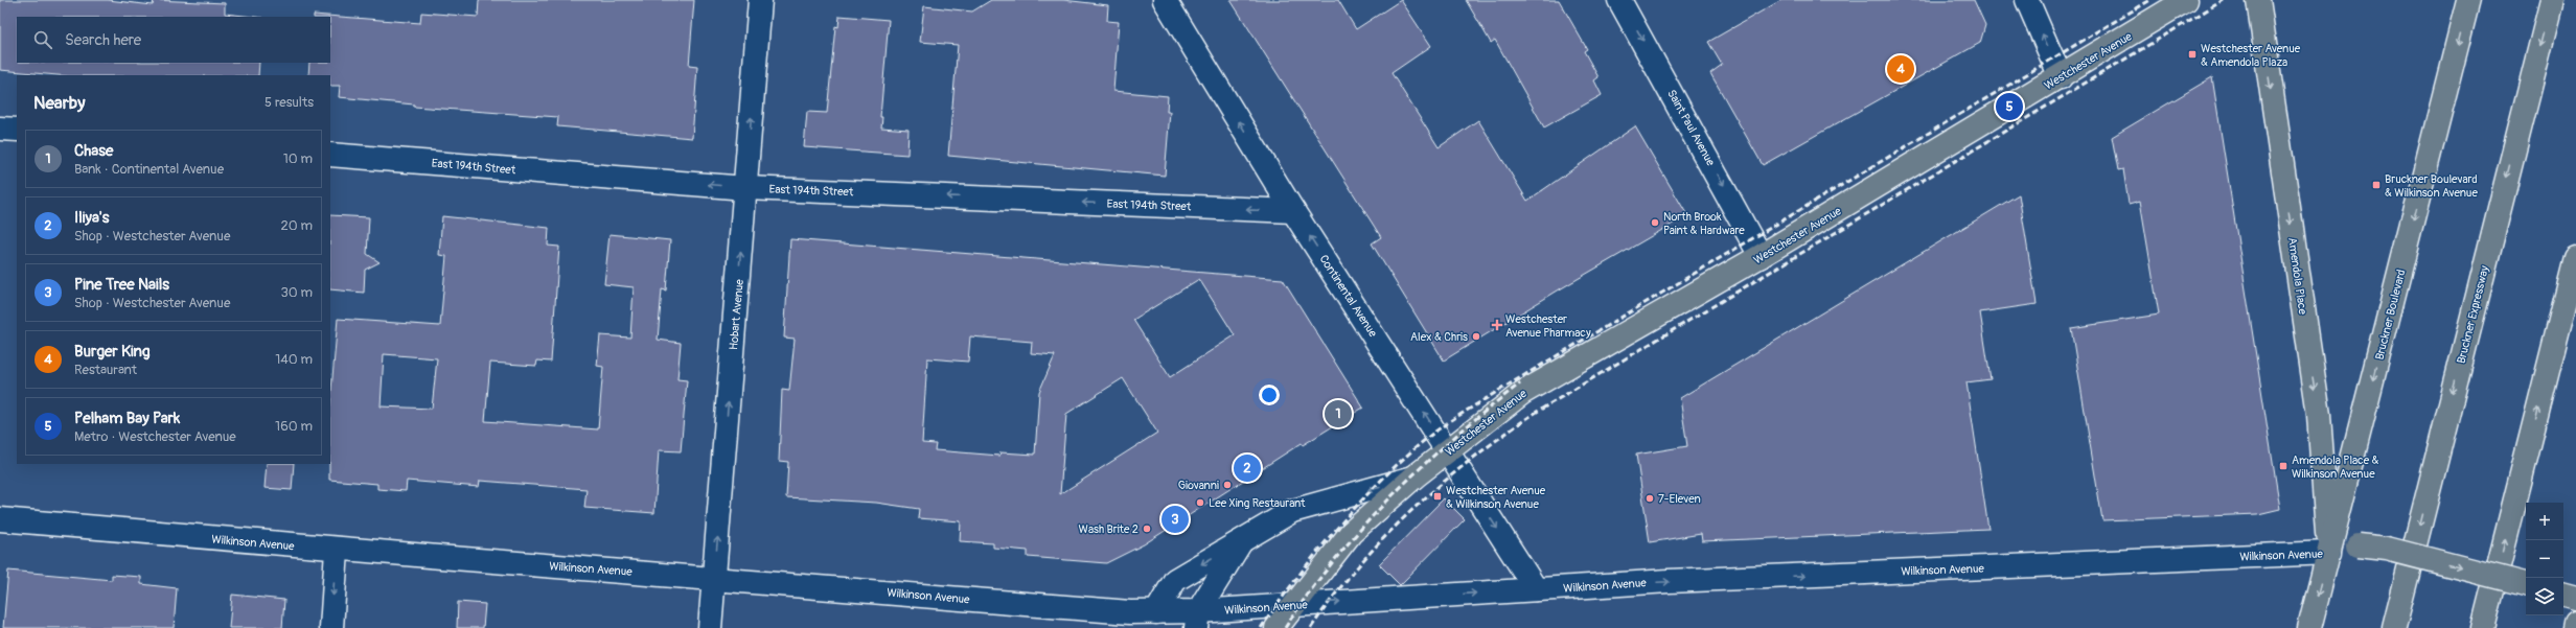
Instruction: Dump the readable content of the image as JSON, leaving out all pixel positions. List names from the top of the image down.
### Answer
{
  "streets": {
    "main road": [
      "Westchester Avenue",
      "Amendola Place",
      "Bruckner Boulevard",
      "Bruckner Expressway",
      "Wilkinson Avenue"
    ],
    "street": [
      "Saint Paul Avenue",
      "East 194th Street",
      "Continental Avenue",
      "Hobart Avenue"
    ]
  },
  "crossings": [
    ["Westchester Avenue", "Saint Paul Avenue"],
    ["Westchester Avenue", "Continental Avenue"],
    ["Westchester Avenue", "Wilkinson Avenue"],
    ["East 194th Street", "Continental Avenue"],
    ["East 194th Street", "Hobart Avenue"],
    ["Amendola Place", "Bruckner Boulevard"],
    ["Amendola Place", "Wilkinson Avenue"],
    ["Continental Avenue", "Wilkinson Avenue"],
    ["Hobart Avenue", "Wilkinson Avenue"],
    ["Bruckner Boulevard", "Wilkinson Avenue"]
  ],
  "one_way": [
    "Saint Paul Avenue",
    "East 194th Street",
    "Amendola Place",
    "Hobart Avenue",
    "Wilkinson Avenue"
  ],
  "places": {
    "transit": [
      "Westchester Avenue & Amendola Plaza",
      "Bruckner Boulevard & Wilkinson Avenue",
      "Amendola Place & Wilkinson Avenue",
      "Westchester Avenue & Wilkinson Avenue"
    ],
    "other": [
      "North Brook Paint & Hardware",
      "Alex & Chris",
      "Giovanni",
      "7-Eleven",
      "Lee Xing Restaurant",
      "Wash Brite 2"
    ],
    "health": ["Westchester Avenue Pharmacy"]
  },
  "page": {
    "search": "Search here",
    "pins": [
      "4",
      "5",
      "1",
      "2",
      "3"
    ],
    "heading": ["Nearby", "5 results"],
    "list": [
      {
        "mark": "1",
        "name": "Chase",
        "note": "Bank · Continental Avenue",
        "value": "10 m"
      },
      {
        "mark": "2",
        "name": "Iliya's",
        "note": "Shop · Westchester Avenue",
        "value": "20 m"
      },
      {
        "mark": "3",
        "name": "Pine Tree Nails",
        "note": "Shop · Westchester Avenue",
        "value": "30 m"
      },
      {
        "mark": "4",
        "name": "Burger King",
        "note": "Restaurant",
        "value": "140 m"
      },
      {
        "mark": "5",
        "name": "Pelham Bay Park",
        "note": "Metro · Westchester Avenue",
        "value": "160 m"
      }
    ],
    "map_buttons": ["+", "−"]
  }
}
